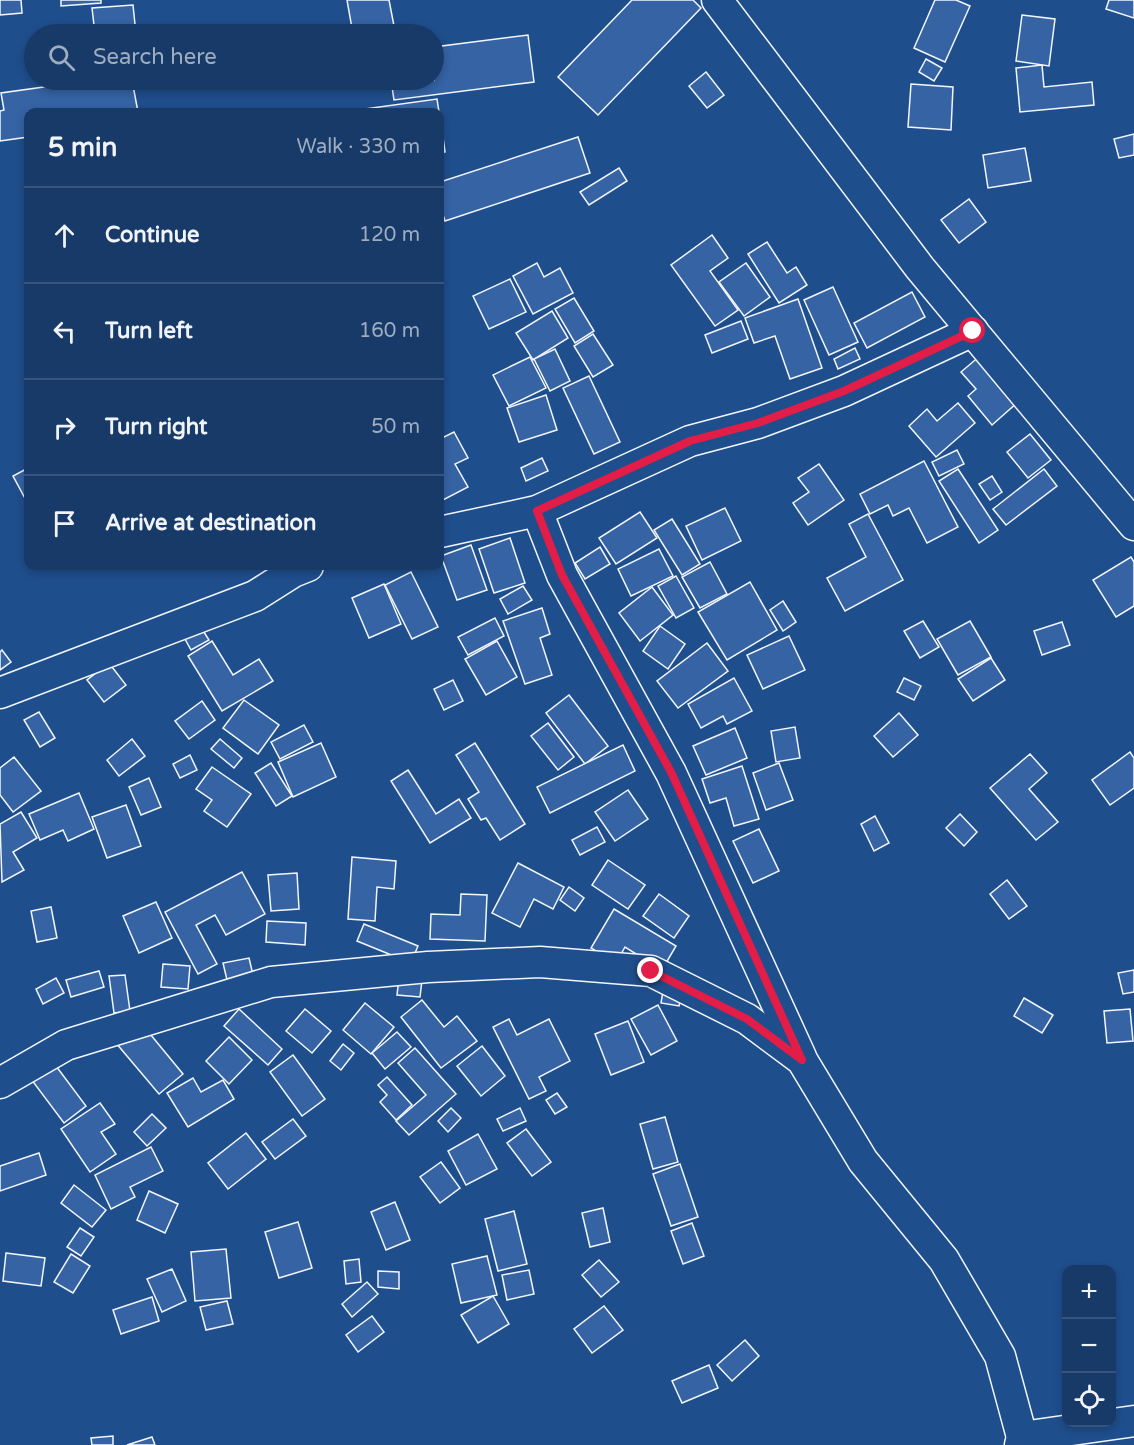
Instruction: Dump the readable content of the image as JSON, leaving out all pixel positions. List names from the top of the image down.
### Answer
{
  "page": {
    "search": "Search here",
    "heading": ["5 min", "Walk · 330 m"],
    "list": [
      ["Continue", "120 m"],
      ["Turn left", "160 m"],
      ["Turn right", "50 m"],
      "Arrive at destination"
    ],
    "map_buttons": ["+", "−"]
  }
}
